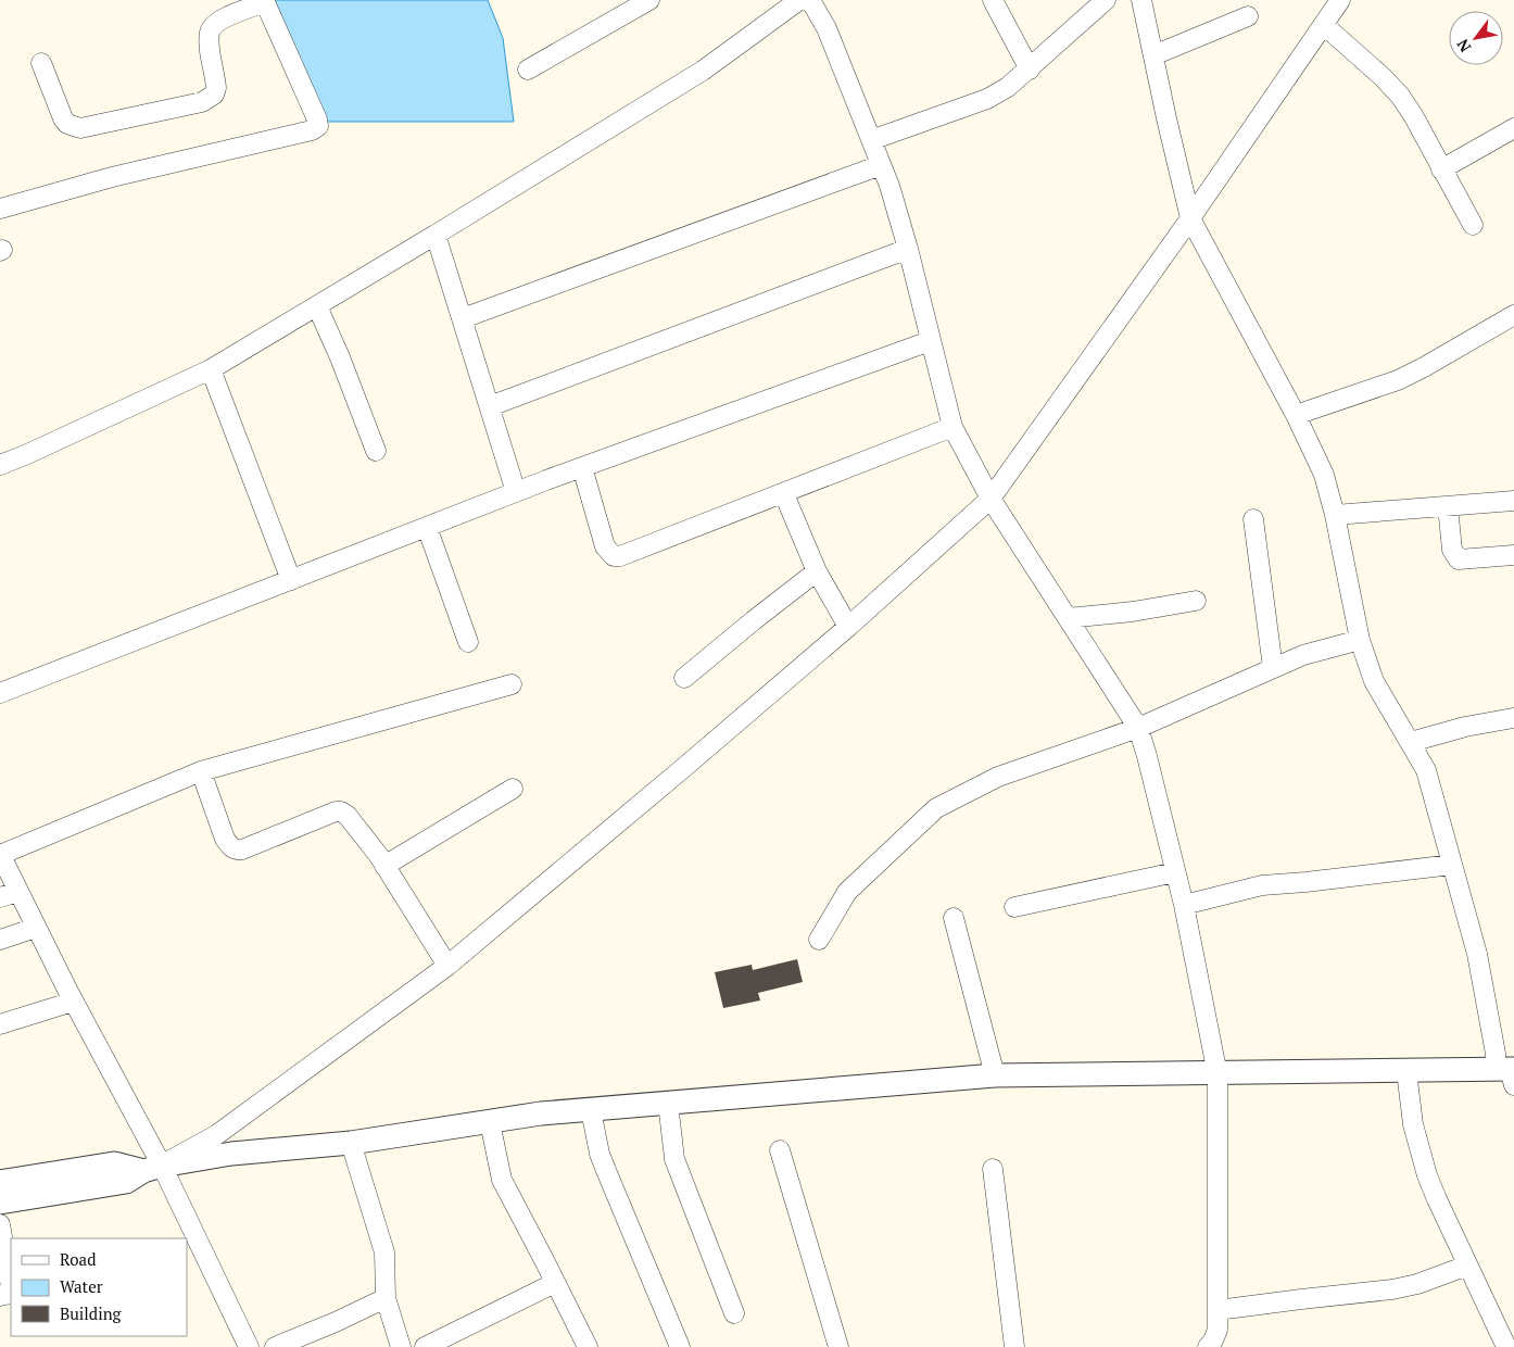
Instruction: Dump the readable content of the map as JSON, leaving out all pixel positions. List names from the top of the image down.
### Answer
{
  "legend": ["Road", "Water", "Building"],
  "north": "bottom left"
}
